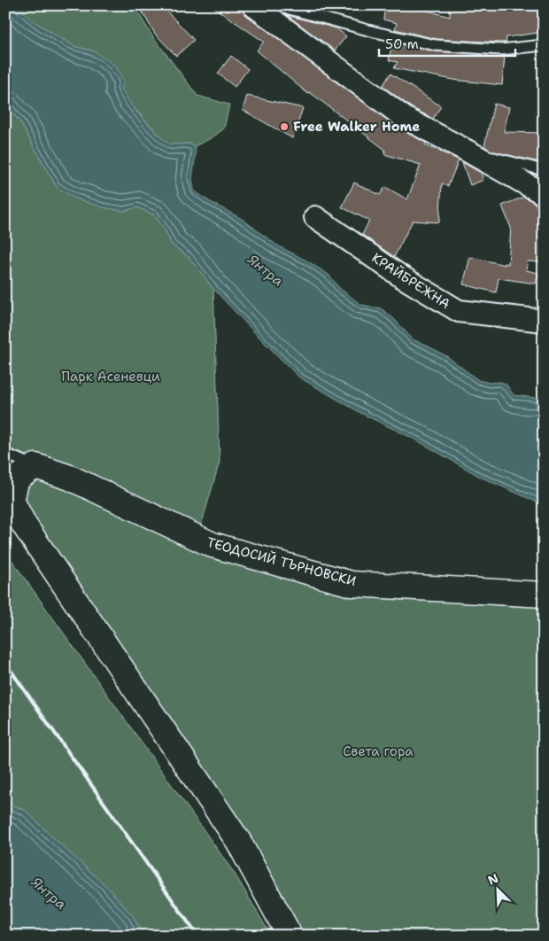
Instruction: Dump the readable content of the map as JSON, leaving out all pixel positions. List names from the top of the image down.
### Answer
{
  "streets": {
    "street": ["КРАЙБРЕЖНА", "ТЕОДОСИЙ ТЪРНОВСКИ"]
  },
  "water": ["Янтра"],
  "parks": ["Парк Асеневци", "Света гора"],
  "places": ["Free Walker Home"],
  "scale_bar": "50 m",
  "north": "top left"
}
